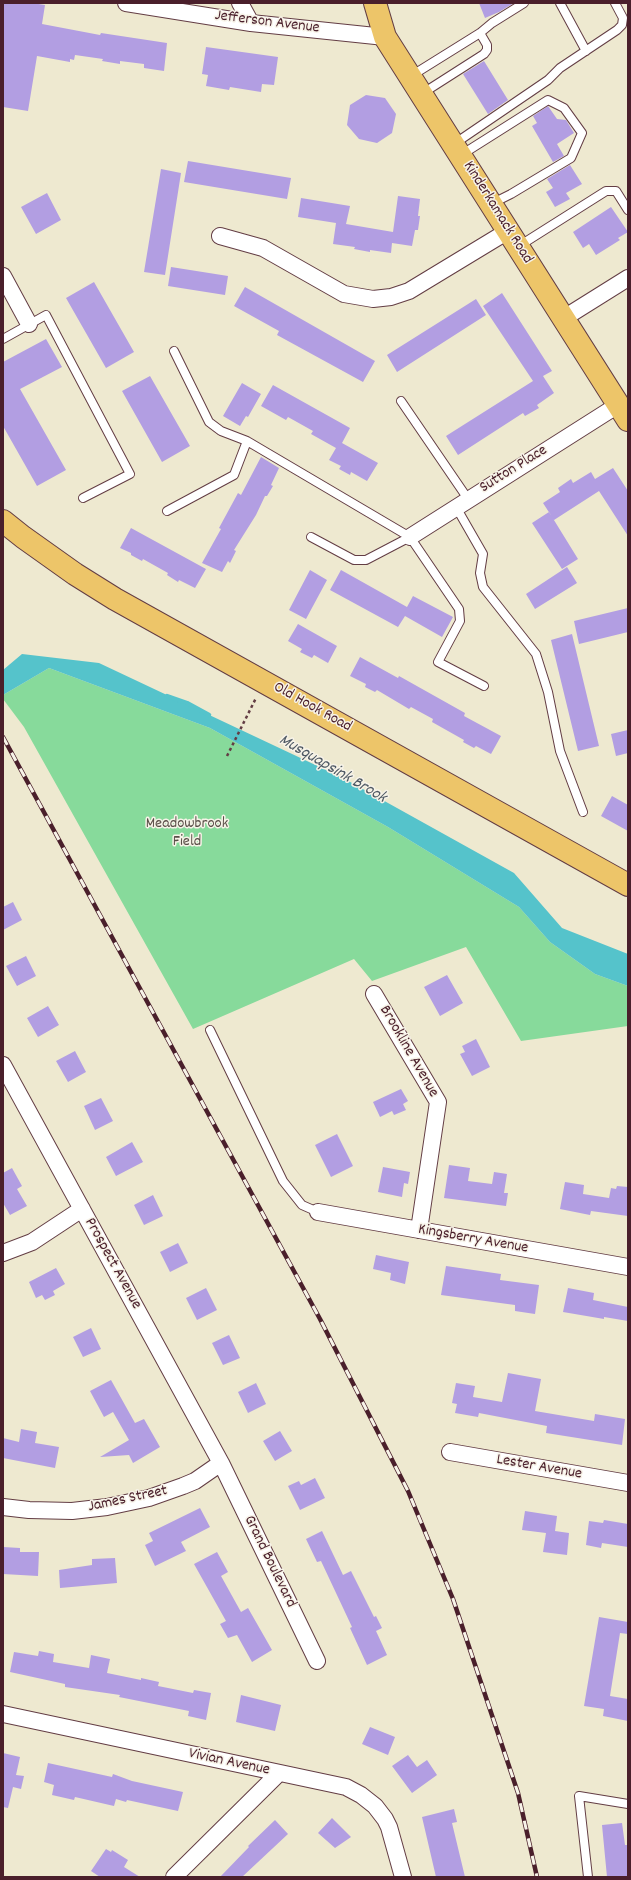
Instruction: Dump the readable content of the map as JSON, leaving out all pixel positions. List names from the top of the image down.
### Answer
{
  "streets": {
    "main road": ["Kinderkamack Road", "Old Hook Road"],
    "street": [
      "Jefferson Avenue",
      "Sutton Place",
      "Brookline Avenue",
      "Kingsberry Avenue",
      "Prospect Avenue",
      "Lester Avenue",
      "James Street",
      "Grand Boulevard",
      "Vivian Avenue"
    ]
  },
  "crossings": [
    ["Jefferson Avenue", "Kinderkamack Road"],
    ["Kinderkamack Road", "Sutton Place"],
    ["Brookline Avenue", "Kingsberry Avenue"],
    ["Prospect Avenue", "James Street"],
    ["Prospect Avenue", "Grand Boulevard"],
    ["James Street", "Grand Boulevard"]
  ],
  "water": ["Musquapsink Brook"],
  "parks": ["Meadowbrook Field"]
}
